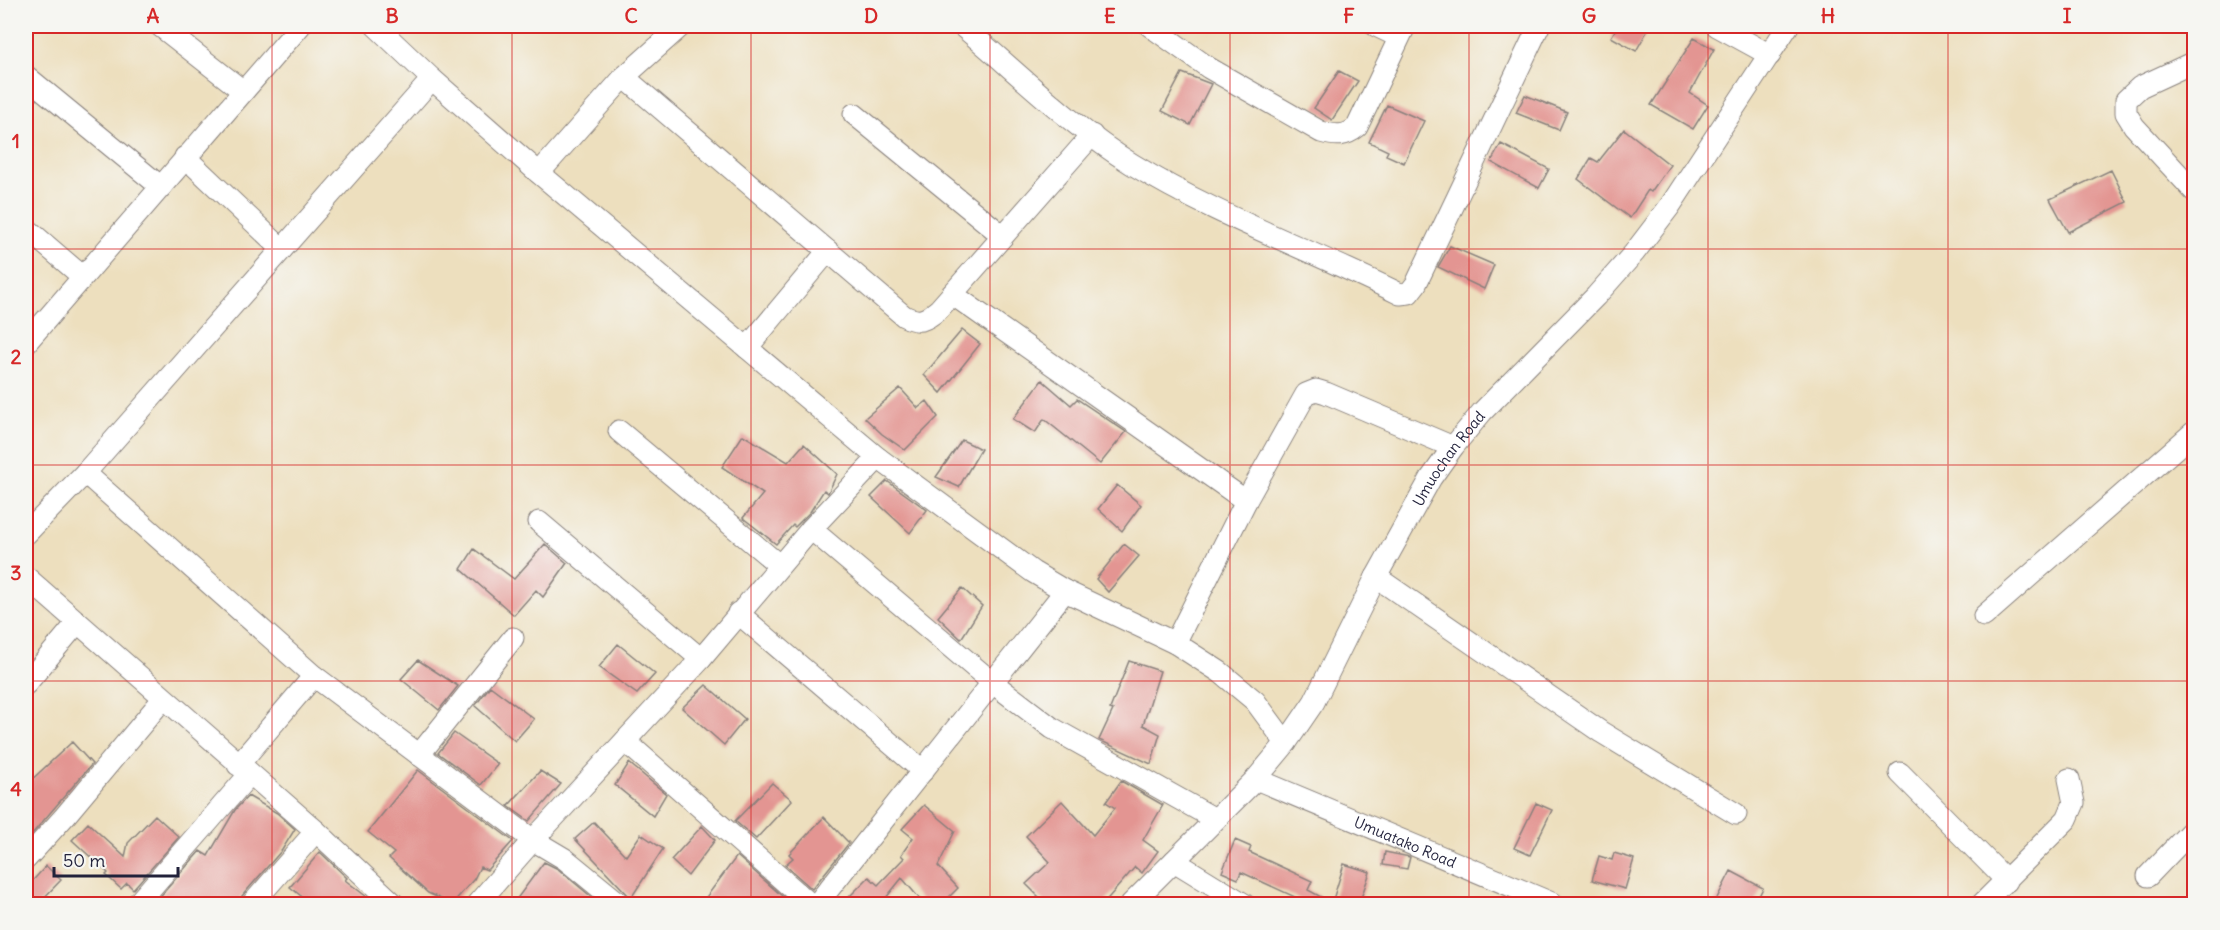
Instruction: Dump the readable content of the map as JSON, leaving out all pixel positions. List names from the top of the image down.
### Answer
{
  "streets": {
    "street": ["Umuochan Road", "Umuatako Road"]
  },
  "crossings": [
    ["Umuochan Road", "Umuatako Road"]
  ],
  "scale_bar": "50 m",
  "grid": {
    "columns": [
      "A",
      "B",
      "C",
      "D",
      "E",
      "F",
      "G",
      "H",
      "I"
    ],
    "rows": [
      "1",
      "2",
      "3",
      "4"
    ]
  }
}
